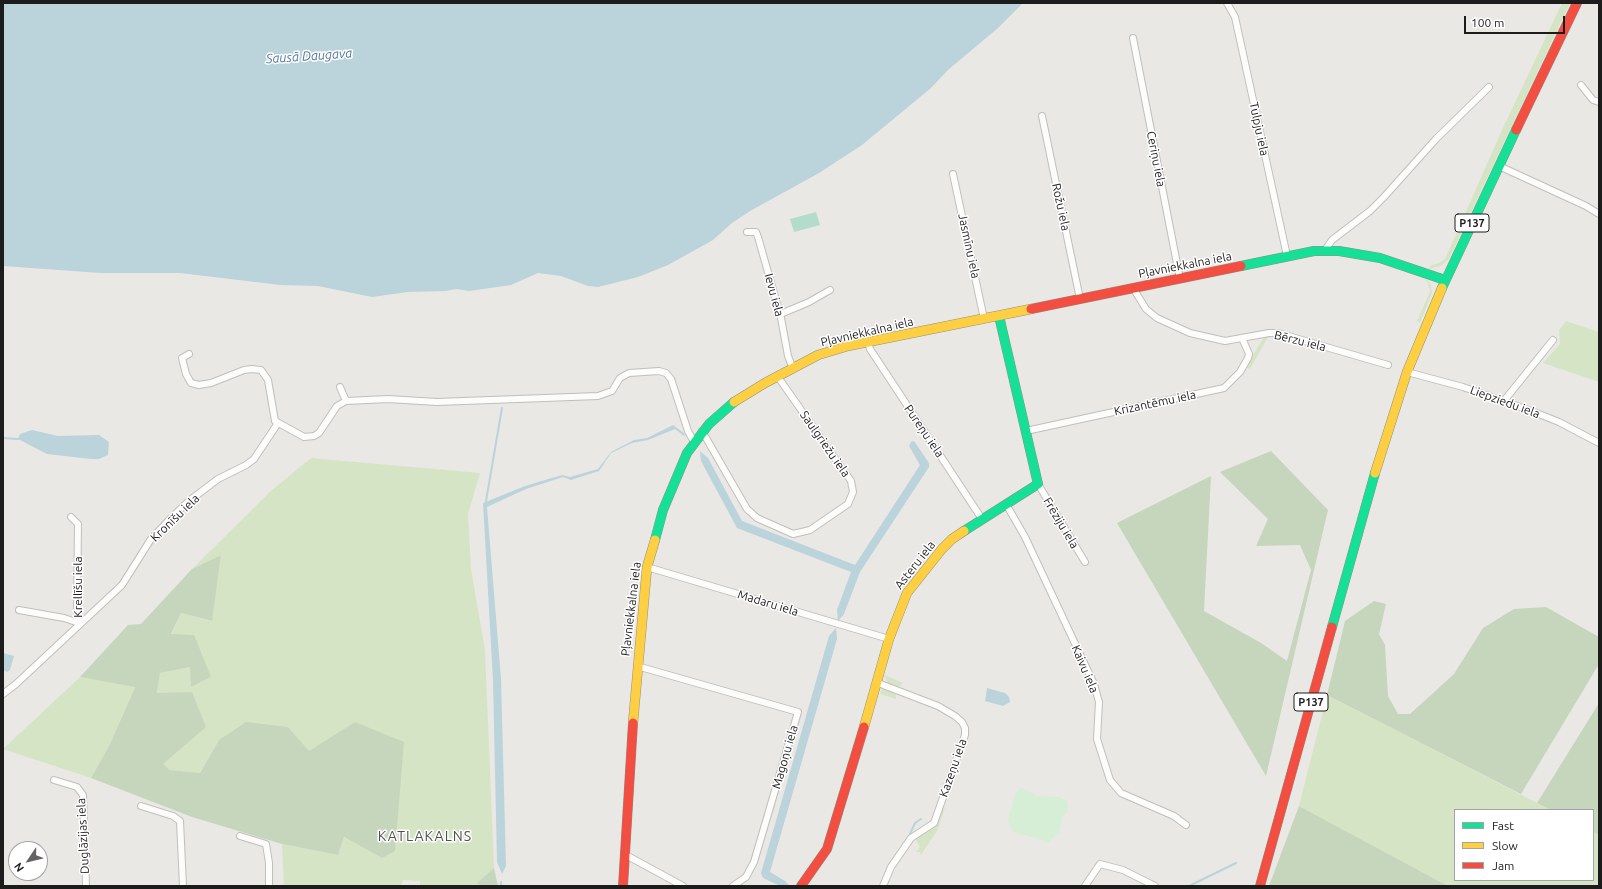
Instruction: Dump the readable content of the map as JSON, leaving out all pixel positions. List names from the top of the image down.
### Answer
{
  "streets": {
    "street": [
      "Tulpju iela",
      "Ceriņu iela",
      "Rožu iela",
      "P137",
      "Jasmīnu iela",
      "Pļavniekkalna iela",
      "Ievu iela",
      "Bērzu iela",
      "Liepziedu iela",
      "Krizantēmu iela",
      "Pureņu iela",
      "Saulgriežu iela",
      "Kronīšu iela",
      "Frēziju iela",
      "Asteru iela",
      "Krellīšu iela",
      "Madaru iela",
      "Kaivu iela",
      "Magoņu iela",
      "Kazeņu iela",
      "Duglāzijas iela"
    ]
  },
  "crossings": [
    ["Tulpju iela", "Pļavniekkalna iela"],
    ["Ceriņu iela", "Pļavniekkalna iela"],
    ["Rožu iela", "Pļavniekkalna iela"],
    ["P137", "Pļavniekkalna iela"],
    ["P137", "Liepziedu iela"],
    ["Jasmīnu iela", "Pļavniekkalna iela"],
    ["Pļavniekkalna iela", "Ievu iela"],
    ["Pļavniekkalna iela", "Bērzu iela"],
    ["Pļavniekkalna iela", "Pureņu iela"],
    ["Pļavniekkalna iela", "Saulgriežu iela"],
    ["Pļavniekkalna iela", "Madaru iela"],
    ["Pļavniekkalna iela", "Magoņu iela"],
    ["Bērzu iela", "Krizantēmu iela"],
    ["Pureņu iela", "Asteru iela"],
    ["Kronīšu iela", "Krellīšu iela"],
    ["Frēziju iela", "Asteru iela"],
    ["Asteru iela", "Madaru iela"],
    ["Asteru iela", "Kaivu iela"],
    ["Asteru iela", "Kazeņu iela"]
  ],
  "districts": ["KATLAKALNS"],
  "water": ["Sausā Daugava"],
  "legend": ["Fast", "Slow", "Jam"],
  "scale_bar": "100 m",
  "north": "bottom left"
}
